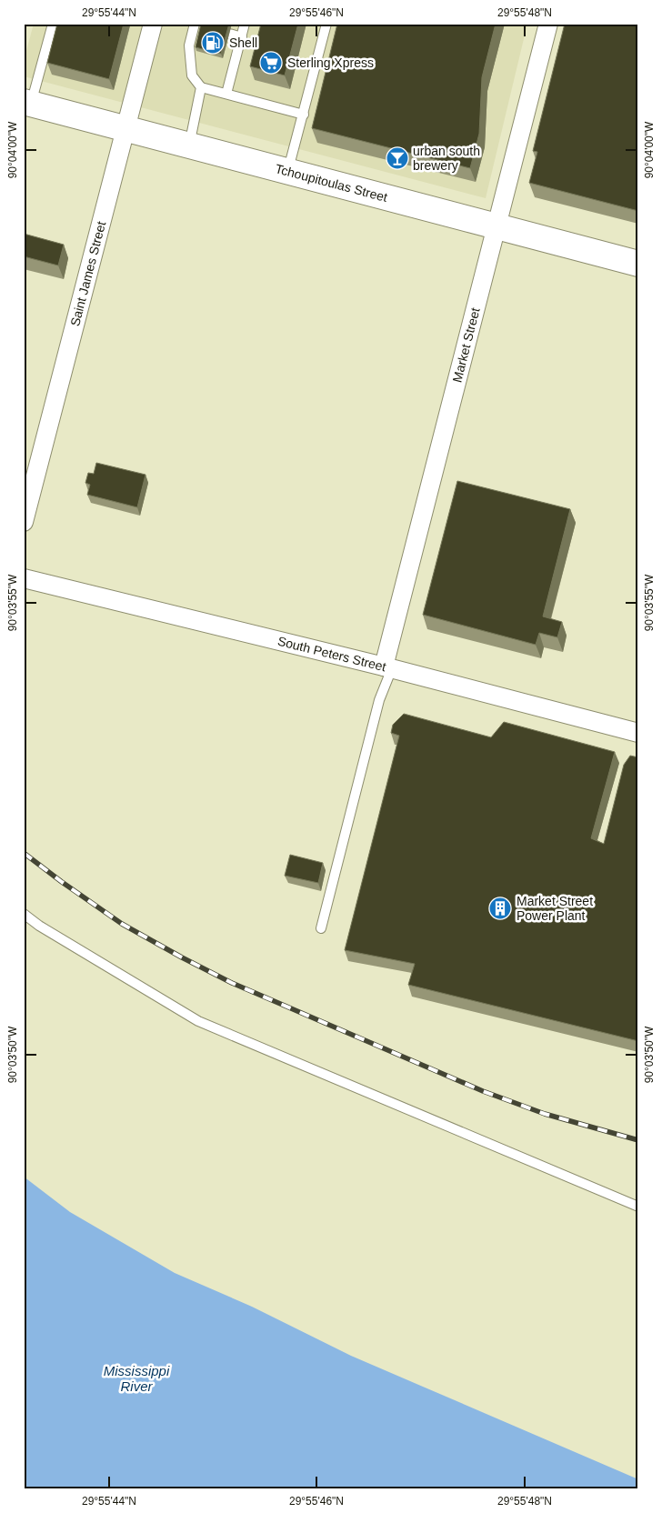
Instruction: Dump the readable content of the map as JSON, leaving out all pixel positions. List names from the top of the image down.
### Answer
{
  "streets": {
    "street": [
      "Tchoupitoulas Street",
      "Saint James Street",
      "Market Street",
      "South Peters Street"
    ]
  },
  "crossings": [
    ["Tchoupitoulas Street", "Saint James Street"],
    ["Tchoupitoulas Street", "Market Street"],
    ["Market Street", "South Peters Street"]
  ],
  "water": ["Mississippi River"],
  "places": {
    "fuel station": ["Shell"],
    "supermarket": ["Sterling Xpress"],
    "bar": ["urban south brewery"],
    "building": ["Market Street Power Plant"]
  },
  "coordinates": [
    "29°55'44\"N",
    "29°55'46\"N",
    "29°55'48\"N",
    "90°04'00\"W",
    "90°03'55\"W",
    "90°03'50\"W"
  ]
}
